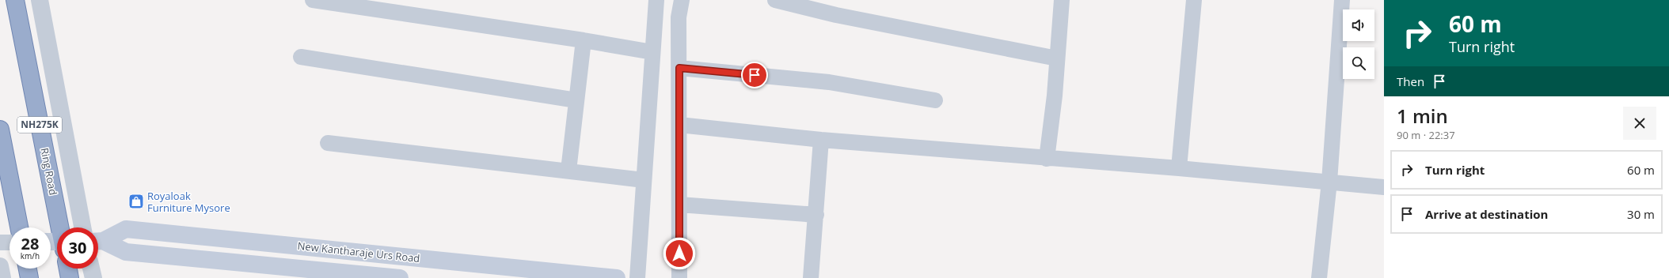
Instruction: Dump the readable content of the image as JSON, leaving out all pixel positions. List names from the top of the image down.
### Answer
{
  "streets": {
    "highway": ["NH275K", "Ring Road"],
    "main road": ["New Kantharaje Urs Road"]
  },
  "places": {
    "shop": ["Royaloak Furniture Mysore"]
  },
  "page": {
    "turn": ["60 m", "Turn right"],
    "then": "Then",
    "heading": ["1 min", "90 m · 22:37"],
    "list": [
      {
        "name": "Turn right",
        "value": "60 m"
      },
      {
        "name": "Arrive at destination",
        "value": "30 m"
      }
    ],
    "speed": "28 km/h",
    "limit": "30"
  }
}
